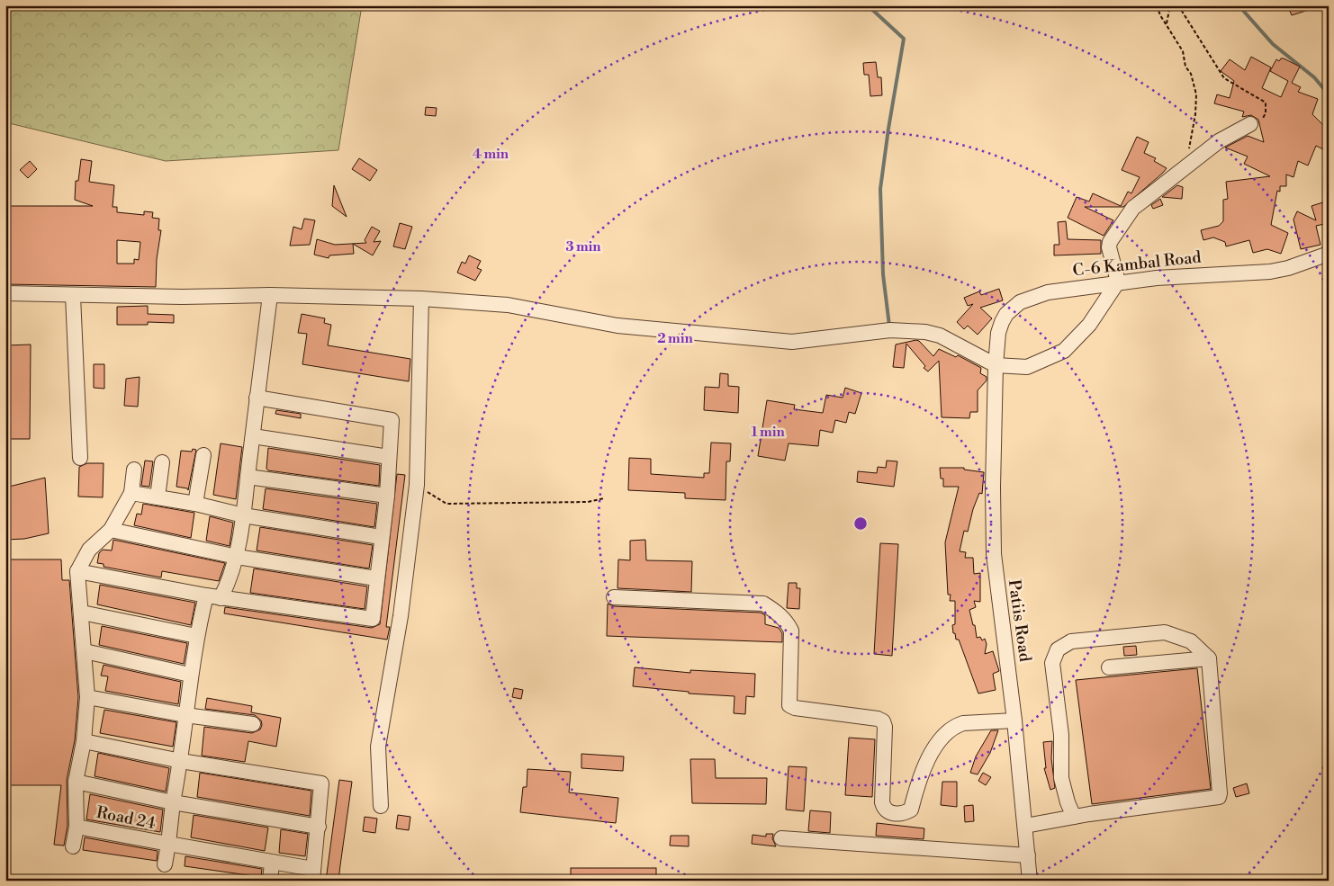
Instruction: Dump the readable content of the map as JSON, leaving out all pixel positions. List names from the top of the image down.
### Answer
{
  "streets": {
    "street": ["C-6 Kambal Road", "Patiis Road", "Road 24"]
  },
  "crossings": [
    ["C-6 Kambal Road", "Patiis Road"]
  ],
  "rings": [
    "4 min",
    "3 min",
    "2 min",
    "1 min"
  ]
}
